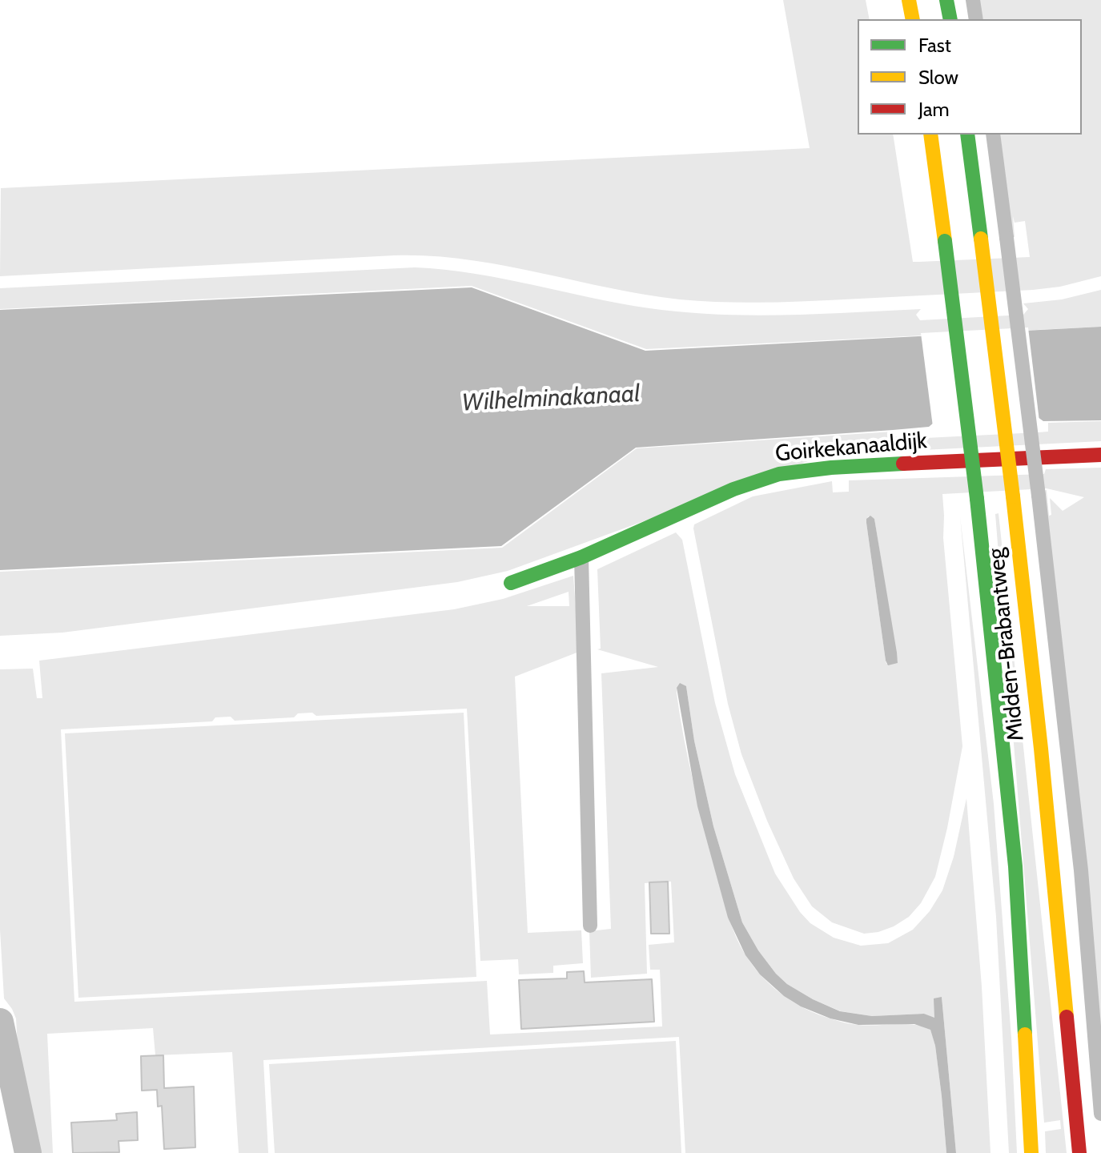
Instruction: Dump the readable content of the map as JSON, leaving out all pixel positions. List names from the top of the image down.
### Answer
{
  "streets": {
    "main road": ["Goirkekanaaldijk", "Midden-Brabantweg"]
  },
  "water": ["Wilhelminakanaal"],
  "legend": ["Fast", "Slow", "Jam"]
}
